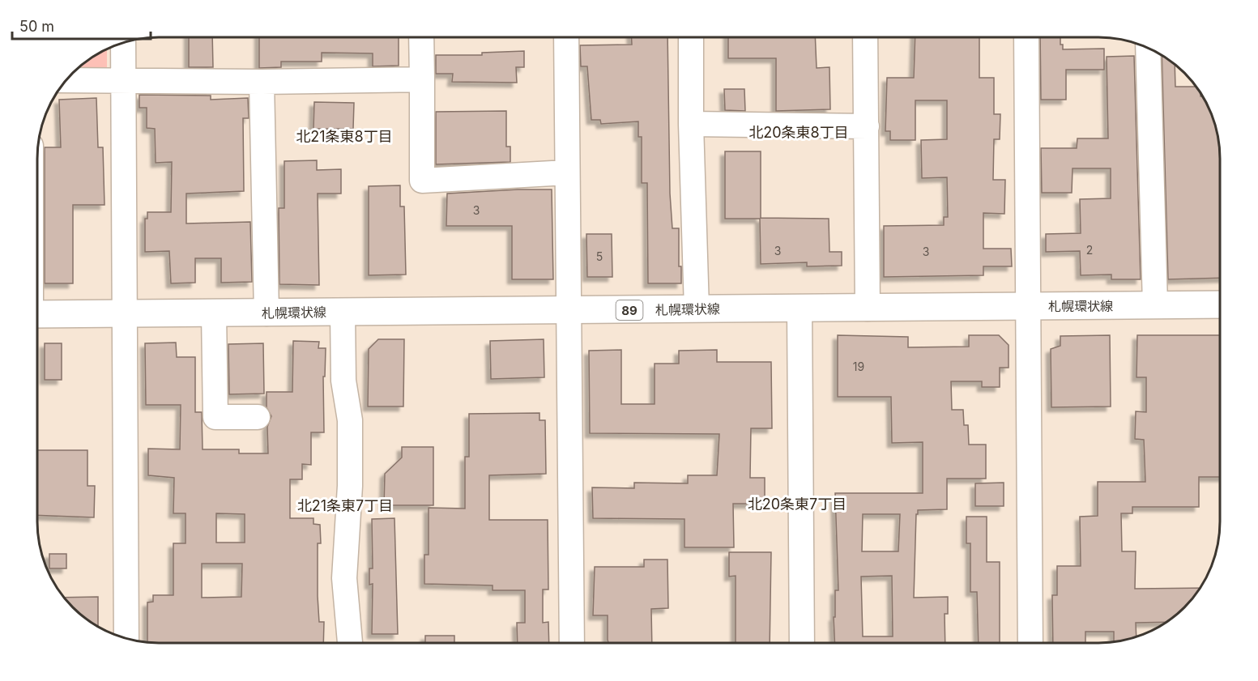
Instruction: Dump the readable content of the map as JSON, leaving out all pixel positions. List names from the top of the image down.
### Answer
{
  "streets": {
    "main road": ["札幌環状線", "89"]
  },
  "districts": [
    "北20条東8丁目",
    "北21条東8丁目",
    "北20条東7丁目",
    "北21条東7丁目"
  ],
  "house_numbers": [
    "3",
    "2",
    "3",
    "3",
    "5",
    "19"
  ],
  "scale_bar": "50 m"
}
